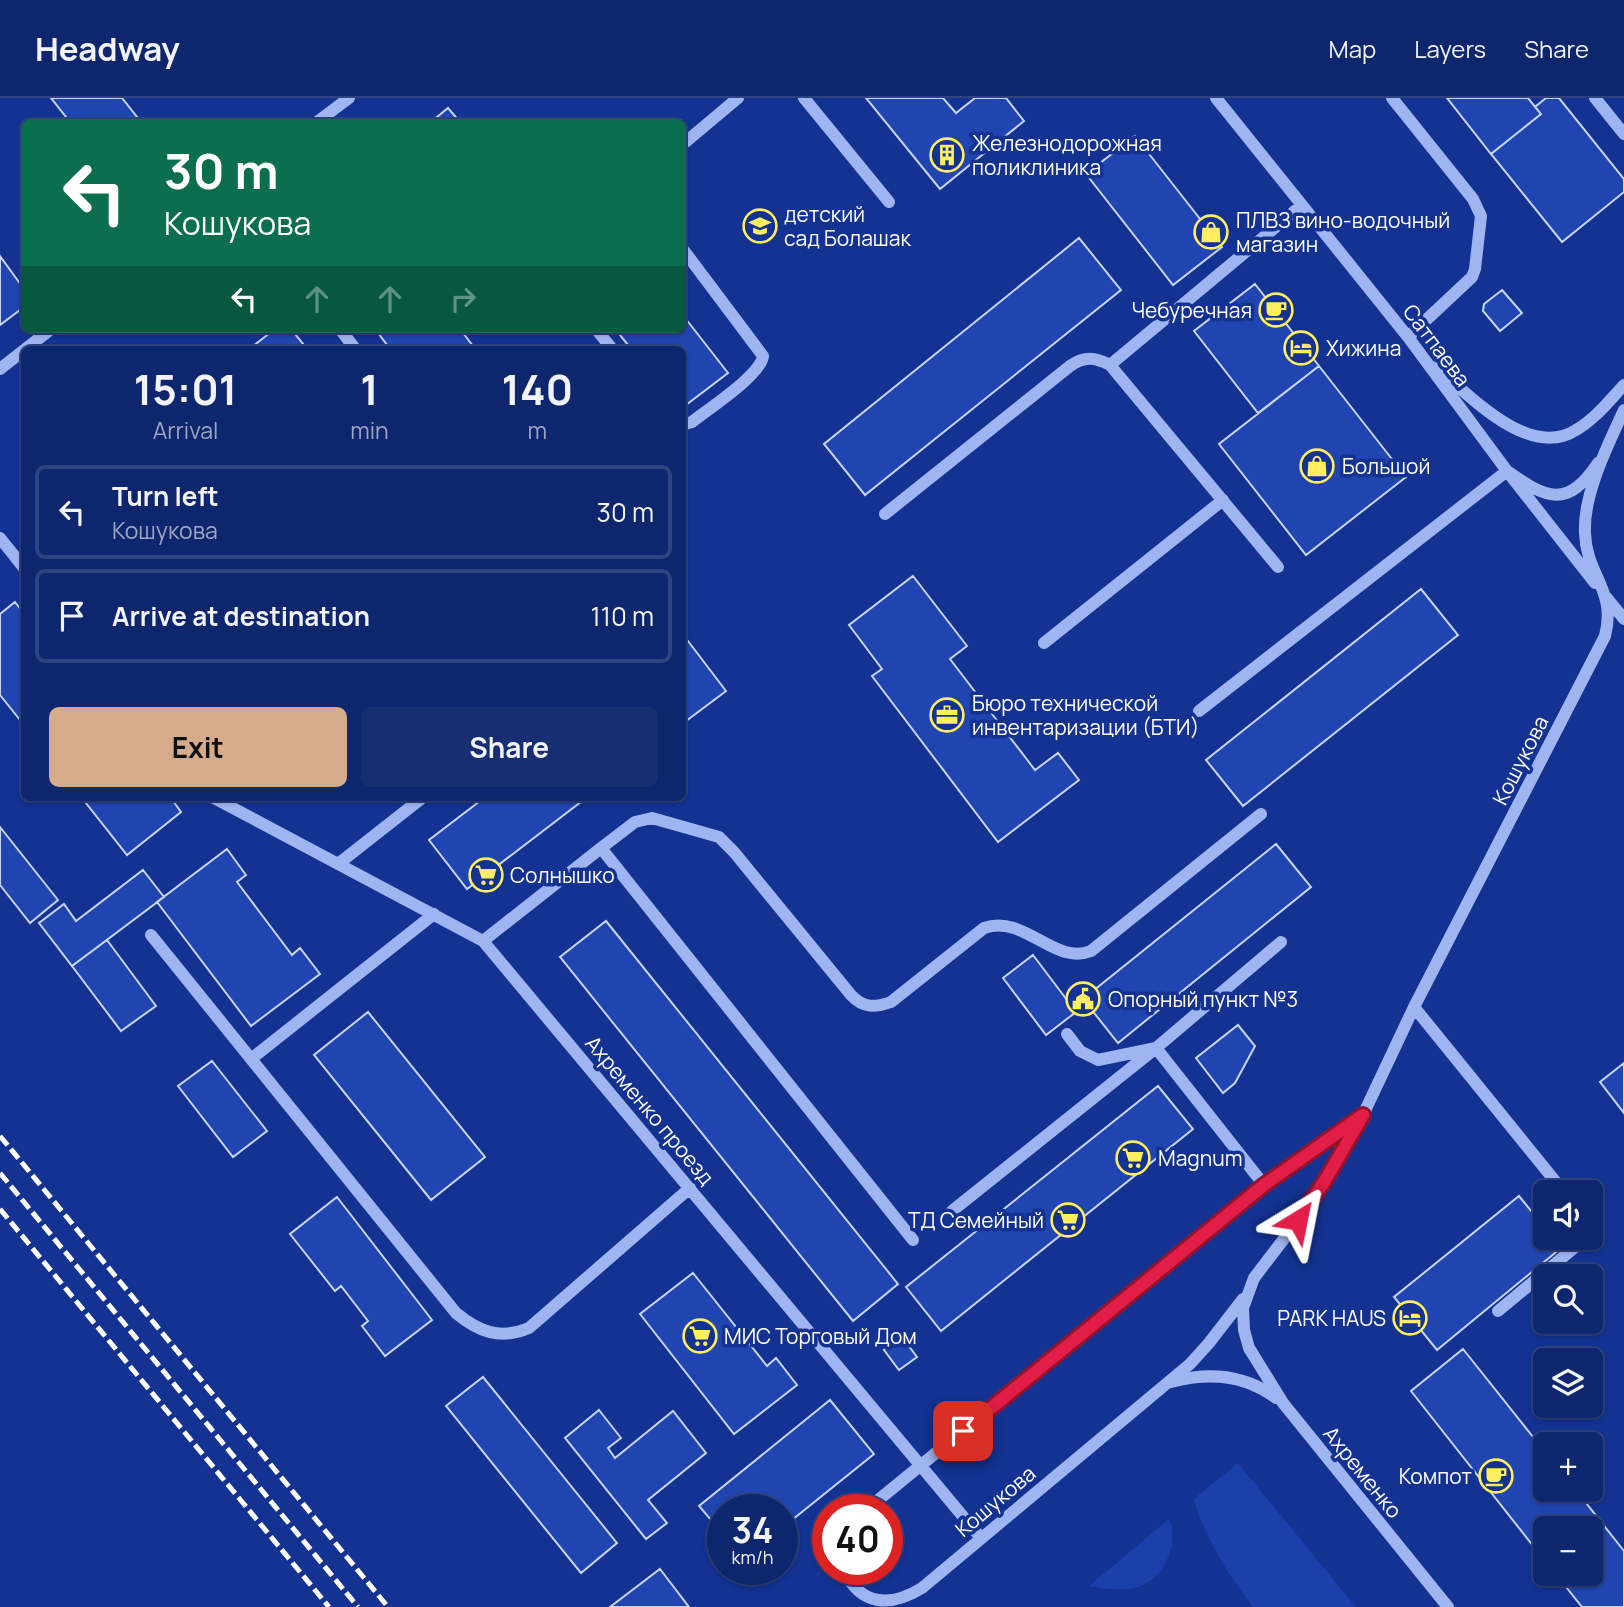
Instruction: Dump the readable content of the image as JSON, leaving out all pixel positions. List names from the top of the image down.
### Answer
{
  "streets": {
    "street": [
      "Сатпаева",
      "Кошукова",
      "Ахременко проезд",
      "Ахременко"
    ]
  },
  "crossings": [
    ["Сатпаева", "Кошукова"],
    ["Кошукова", "Ахременко проезд"],
    ["Кошукова", "Ахременко"]
  ],
  "places": {
    "building": ["Железнодорожная поликлиника"],
    "school or university": ["детский сад Болашак"],
    "shop": ["ПЛВЗ вино-водочный магазин", "Большой"],
    "cafe": ["Чебуречная", "Компот"],
    "hotel": ["Хижина", "PARK HAUS"],
    "office": ["Бюро технической инвентаризации (БТИ)"],
    "supermarket": [
      "Солнышко",
      "Magnum",
      "ТД Семейный",
      "МИС Торговый Дом"
    ],
    "public building": ["Опорный пункт №3"]
  },
  "page": {
    "header": "Headway",
    "nav": ["Map", "Layers", "Share"],
    "turn": ["30 m", "Кошукова"],
    "eta": [
      "15:01",
      "Arrival",
      "1",
      "min",
      "140",
      "m"
    ],
    "list": [
      {
        "name": "Turn left",
        "note": "Кошукова",
        "value": "30 m"
      },
      {
        "name": "Arrive at destination",
        "value": "110 m"
      }
    ],
    "buttons": ["Exit", "Share"],
    "map_buttons": ["+", "−"],
    "speed": "34 km/h",
    "limit": "40"
  }
}
